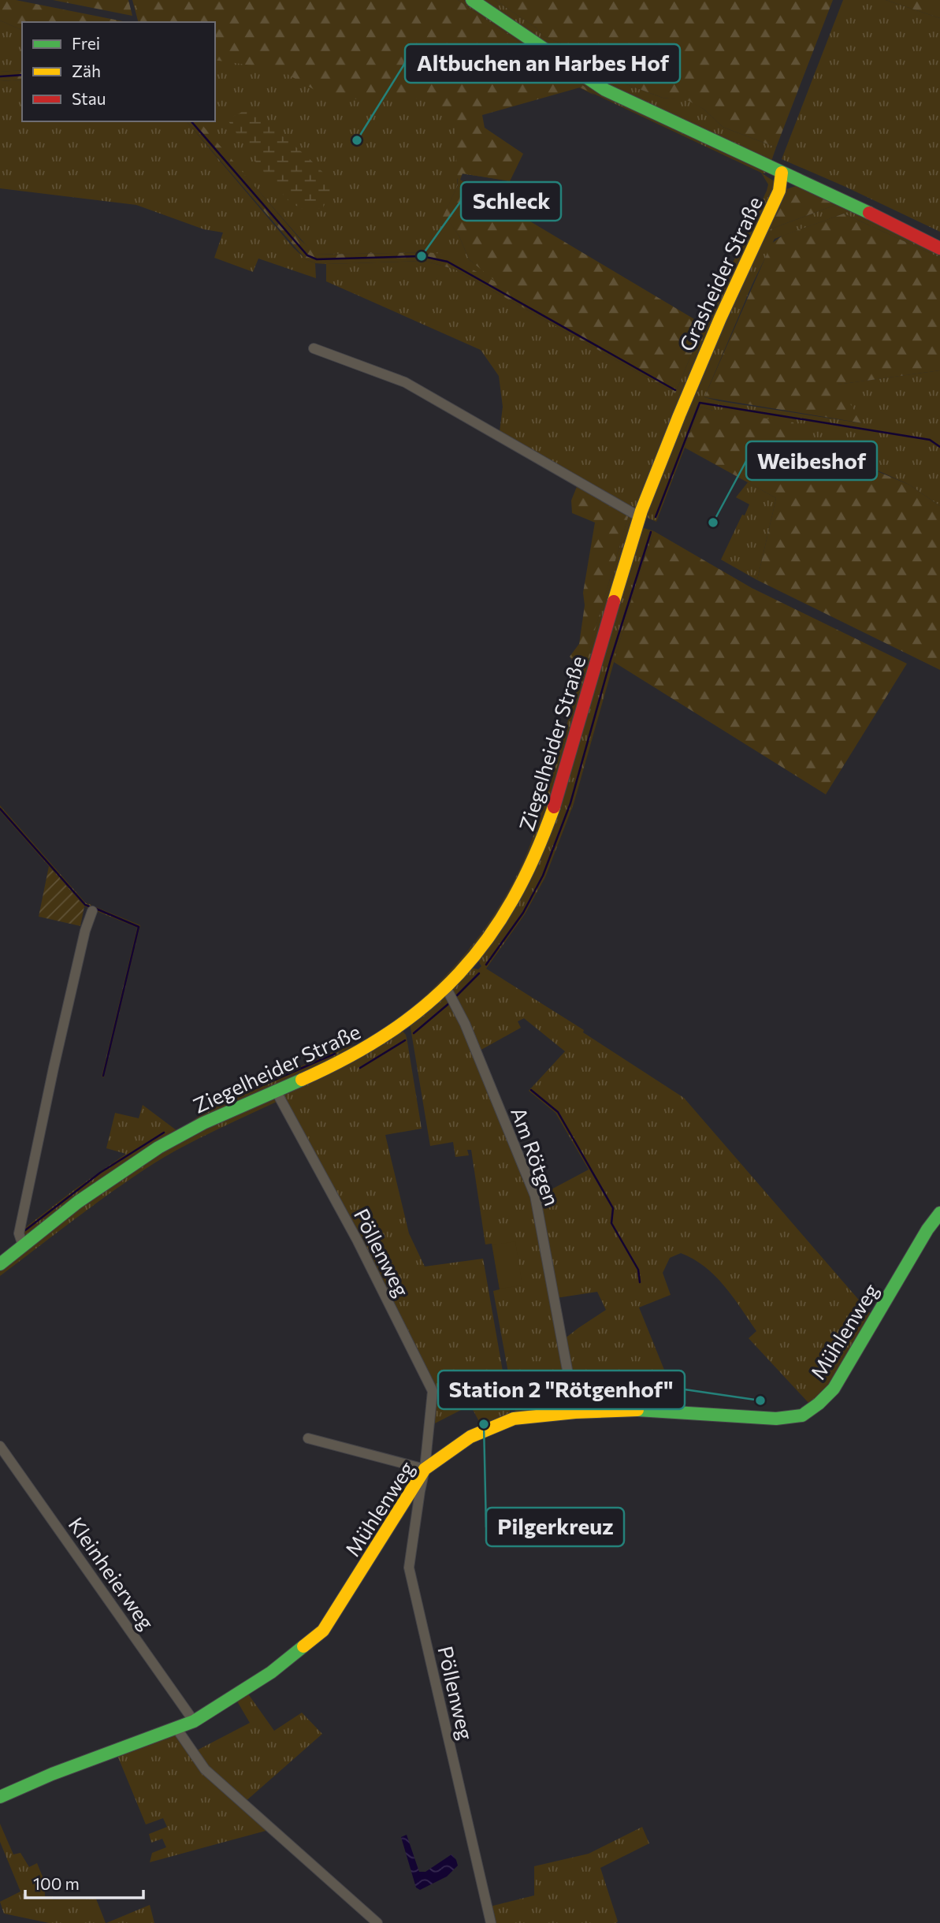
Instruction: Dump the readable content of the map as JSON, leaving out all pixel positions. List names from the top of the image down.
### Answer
{
  "streets": {
    "street": [
      "Grasheider Straße",
      "Ziegelheider Straße",
      "Am Rötgen",
      "Pöllenweg",
      "Mühlenweg",
      "Kleinheierweg"
    ]
  },
  "crossings": [
    ["Grasheider Straße", "Ziegelheider Straße"],
    ["Ziegelheider Straße", "Am Rötgen"],
    ["Ziegelheider Straße", "Pöllenweg"],
    ["Am Rötgen", "Mühlenweg"],
    ["Pöllenweg", "Mühlenweg"],
    ["Mühlenweg", "Kleinheierweg"]
  ],
  "places": [
    "Altbuchen an Harbes Hof",
    "Schleck",
    "Weibeshof",
    "Station 2 \"Rötgenhof\"",
    "Pilgerkreuz"
  ],
  "legend": ["Frei", "Zäh", "Stau"],
  "scale_bar": "100 m"
}
